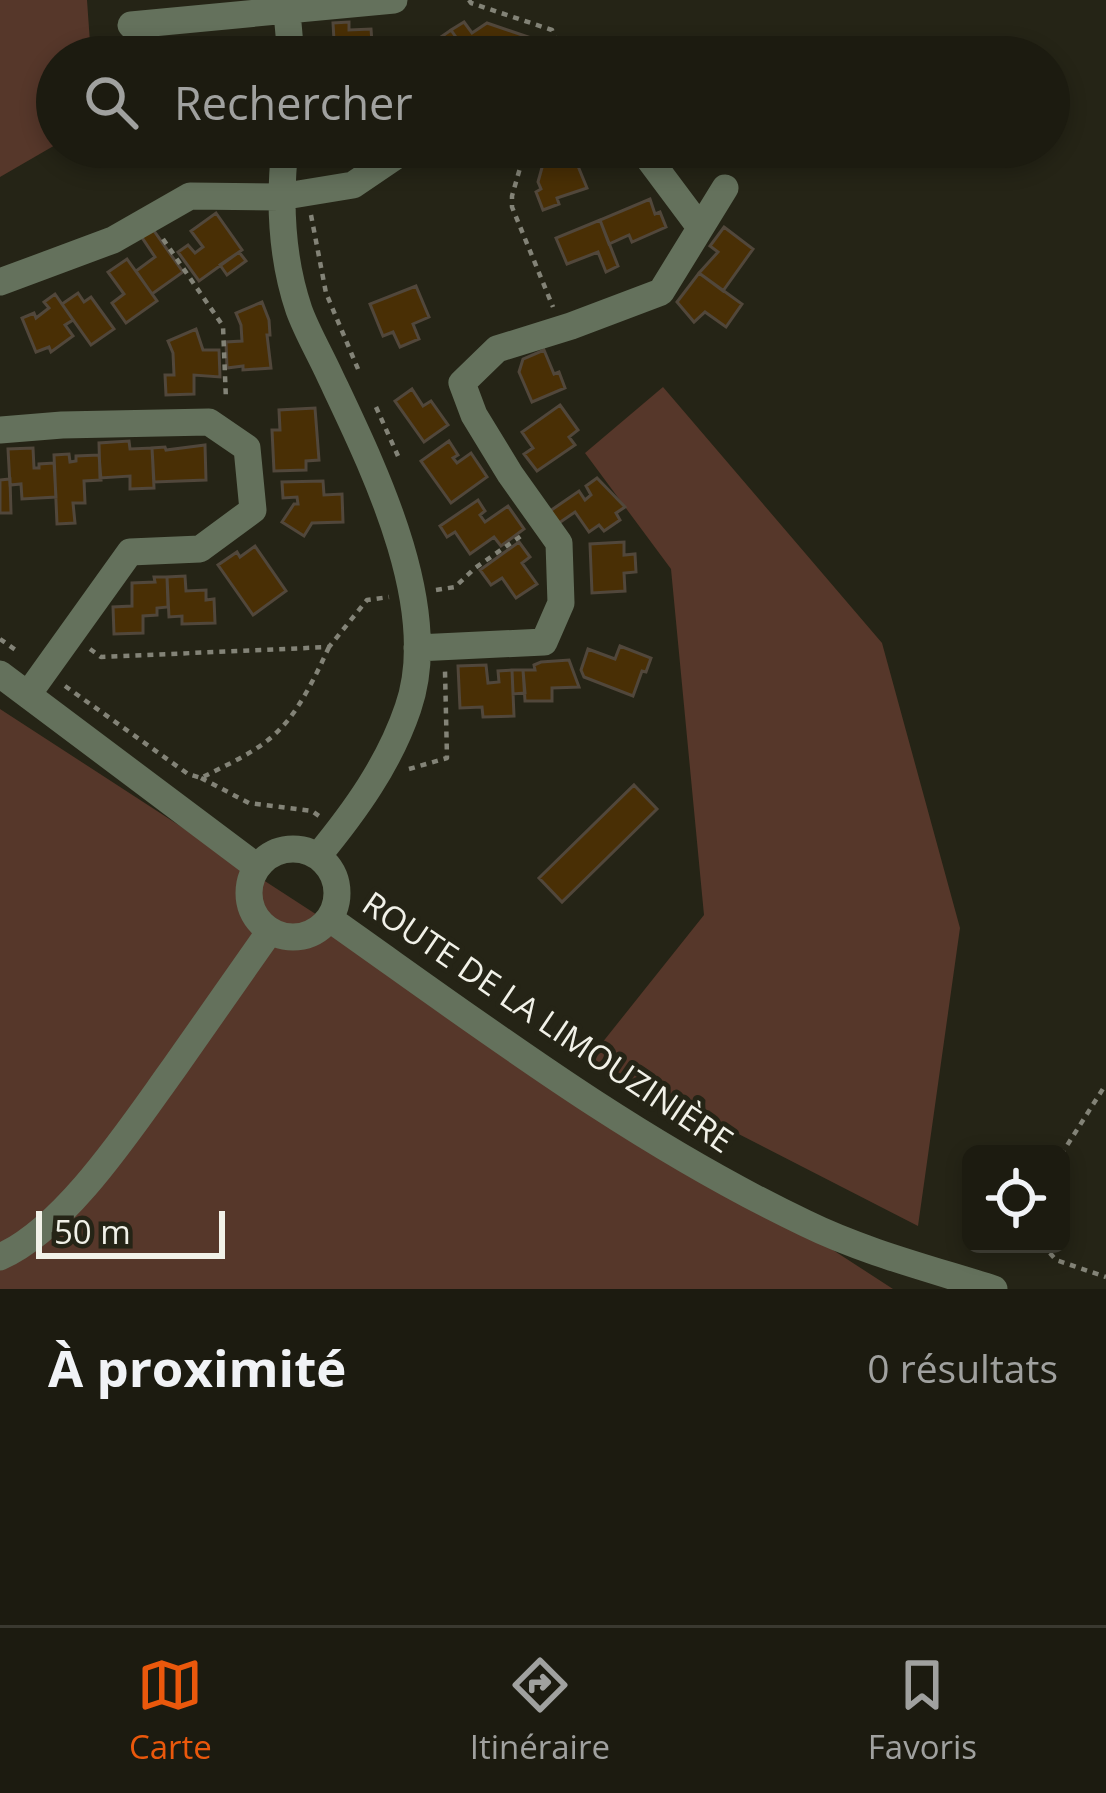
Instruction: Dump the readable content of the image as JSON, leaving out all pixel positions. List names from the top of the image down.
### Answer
{
  "streets": {
    "street": ["ROUTE DE LA LIMOUZINIÈRE"]
  },
  "scale_bar": "50 m",
  "page": {
    "search": "Rechercher",
    "scale": "50 m",
    "heading": ["À proximité", "0 résultats"],
    "nav": ["Carte", "Itinéraire", "Favoris"]
  }
}
